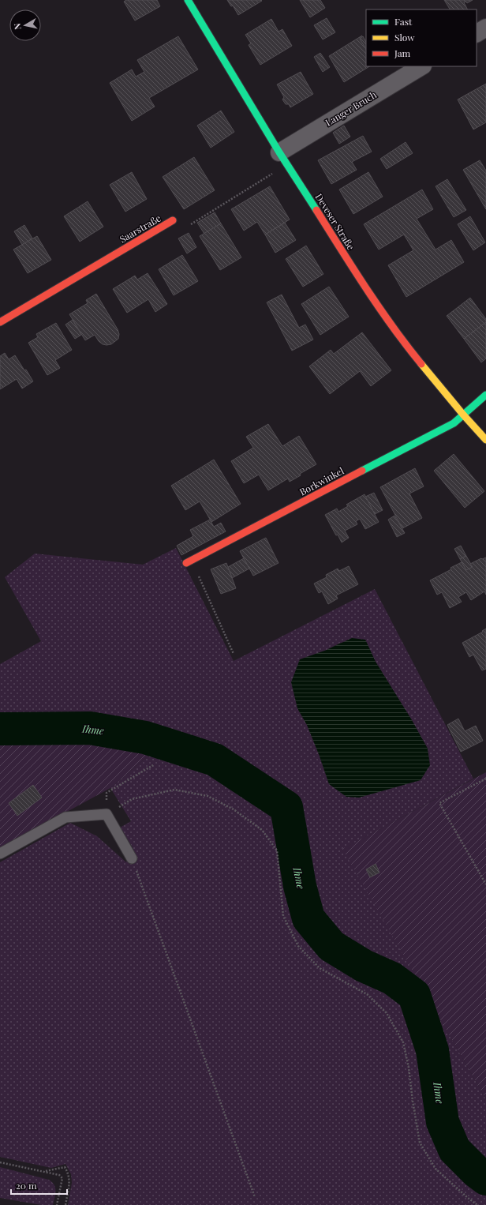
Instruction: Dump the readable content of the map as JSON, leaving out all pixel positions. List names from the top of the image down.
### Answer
{
  "streets": {
    "street": [
      "Langer Bruch",
      "Deveser Straße",
      "Saarstraße",
      "Borkwinkel"
    ]
  },
  "crossings": [
    ["Langer Bruch", "Deveser Straße"],
    ["Langer Bruch", "Saarstraße"],
    ["Deveser Straße", "Saarstraße"],
    ["Deveser Straße", "Borkwinkel"]
  ],
  "water": ["Ihme"],
  "legend": ["Fast", "Slow", "Jam"],
  "scale_bar": "20 m",
  "north": "left"
}
